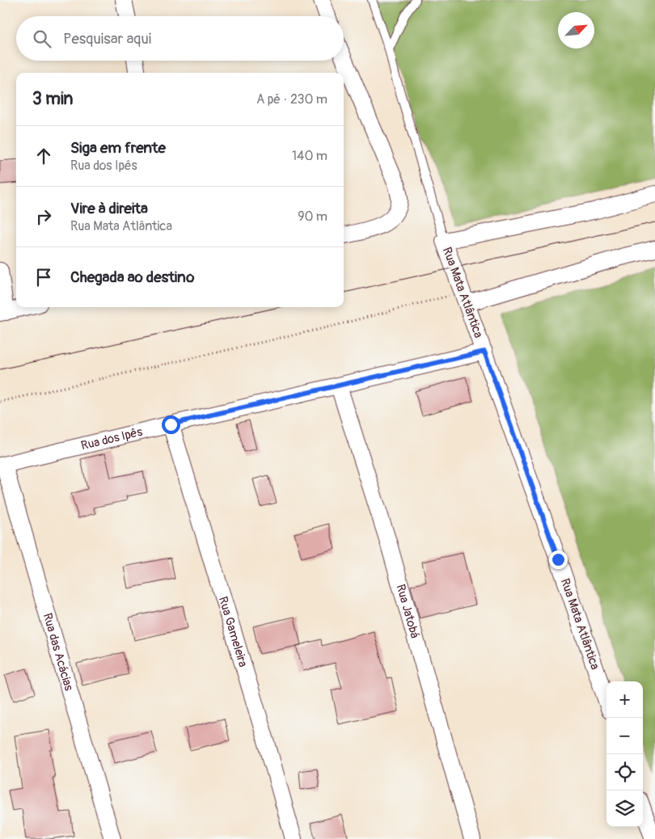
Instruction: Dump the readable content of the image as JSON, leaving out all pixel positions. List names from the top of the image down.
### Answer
{
  "streets": {
    "street": [
      "Rua Mata Atlântica",
      "Rua dos Ipês",
      "Rua Jatobá",
      "Rua Gameleira",
      "Rua das Acácias"
    ]
  },
  "crossings": [
    ["Rua Mata Atlântica", "Rua dos Ipês"],
    ["Rua dos Ipês", "Rua Jatobá"],
    ["Rua dos Ipês", "Rua Gameleira"],
    ["Rua dos Ipês", "Rua das Acácias"]
  ],
  "north": "top right",
  "page": {
    "search": "Pesquisar aqui",
    "heading": ["3 min", "A pé · 230 m"],
    "list": [
      ["Siga em frente", "Rua dos Ipês", "140 m"],
      ["Vire à direita", "Rua Mata Atlântica", "90 m"],
      "Chegada ao destino"
    ],
    "map_buttons": ["+", "−"]
  }
}
